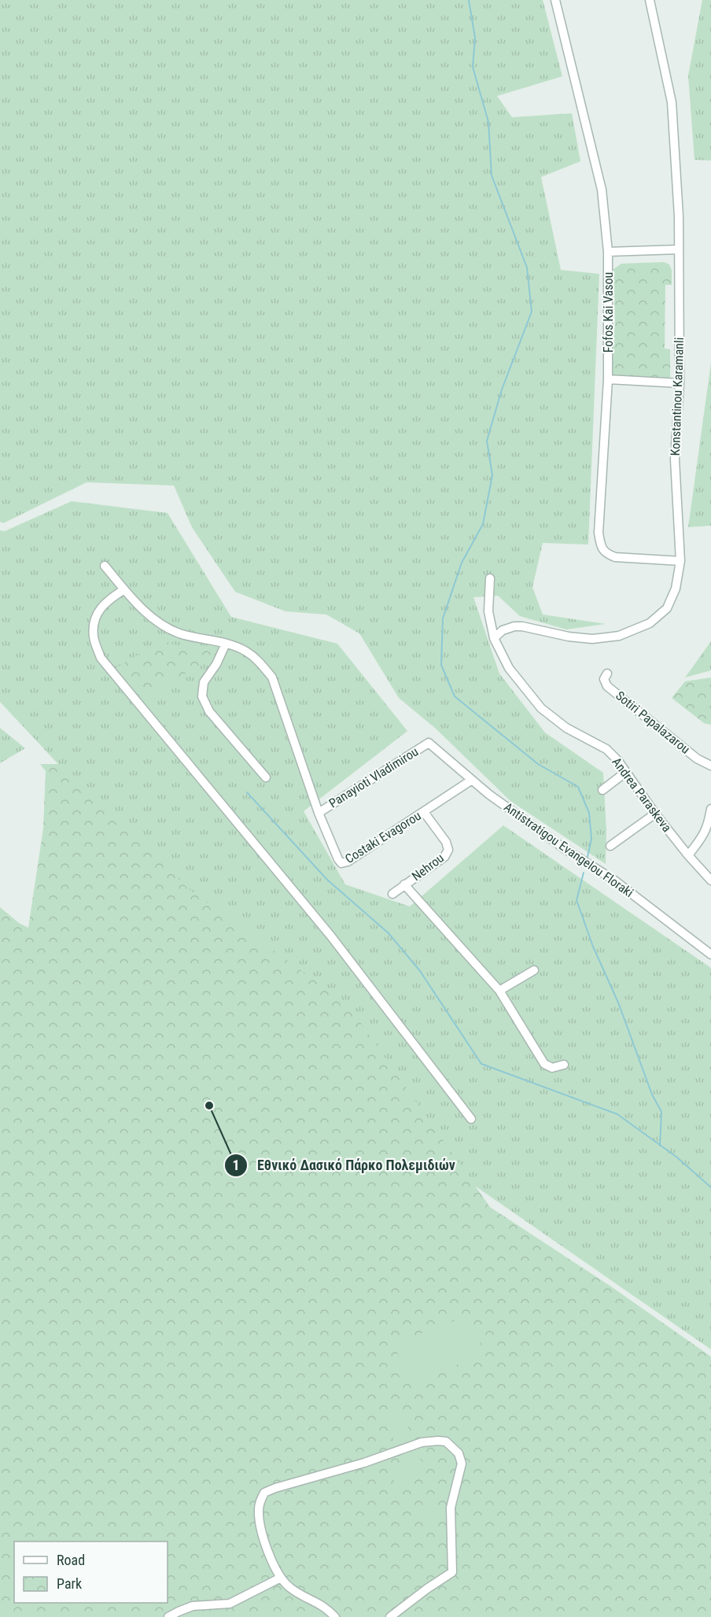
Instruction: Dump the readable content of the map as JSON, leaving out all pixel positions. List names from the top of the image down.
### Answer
{
  "streets": {
    "street": [
      "Fofos Kai Vasou",
      "Konstantinou Karamanli",
      "Sotiri Papalazarou",
      "Panayioti Vladimirou",
      "Andrea Paraskeva",
      "Costaki Evagorou",
      "Antistratigou Evangelou Floraki",
      "Nehrou"
    ]
  },
  "crossings": [
    ["Fofos Kai Vasou", "Konstantinou Karamanli"],
    ["Konstantinou Karamanli", "Andrea Paraskeva"],
    ["Panayioti Vladimirou", "Costaki Evagorou"],
    ["Panayioti Vladimirou", "Antistratigou Evangelou Floraki"],
    ["Costaki Evagorou", "Antistratigou Evangelou Floraki"],
    ["Costaki Evagorou", "Nehrou"]
  ],
  "places": ["Εθνικό Δασικό Πάρκο Πολεμιδιών"],
  "legend": ["Road", "Park"]
}
